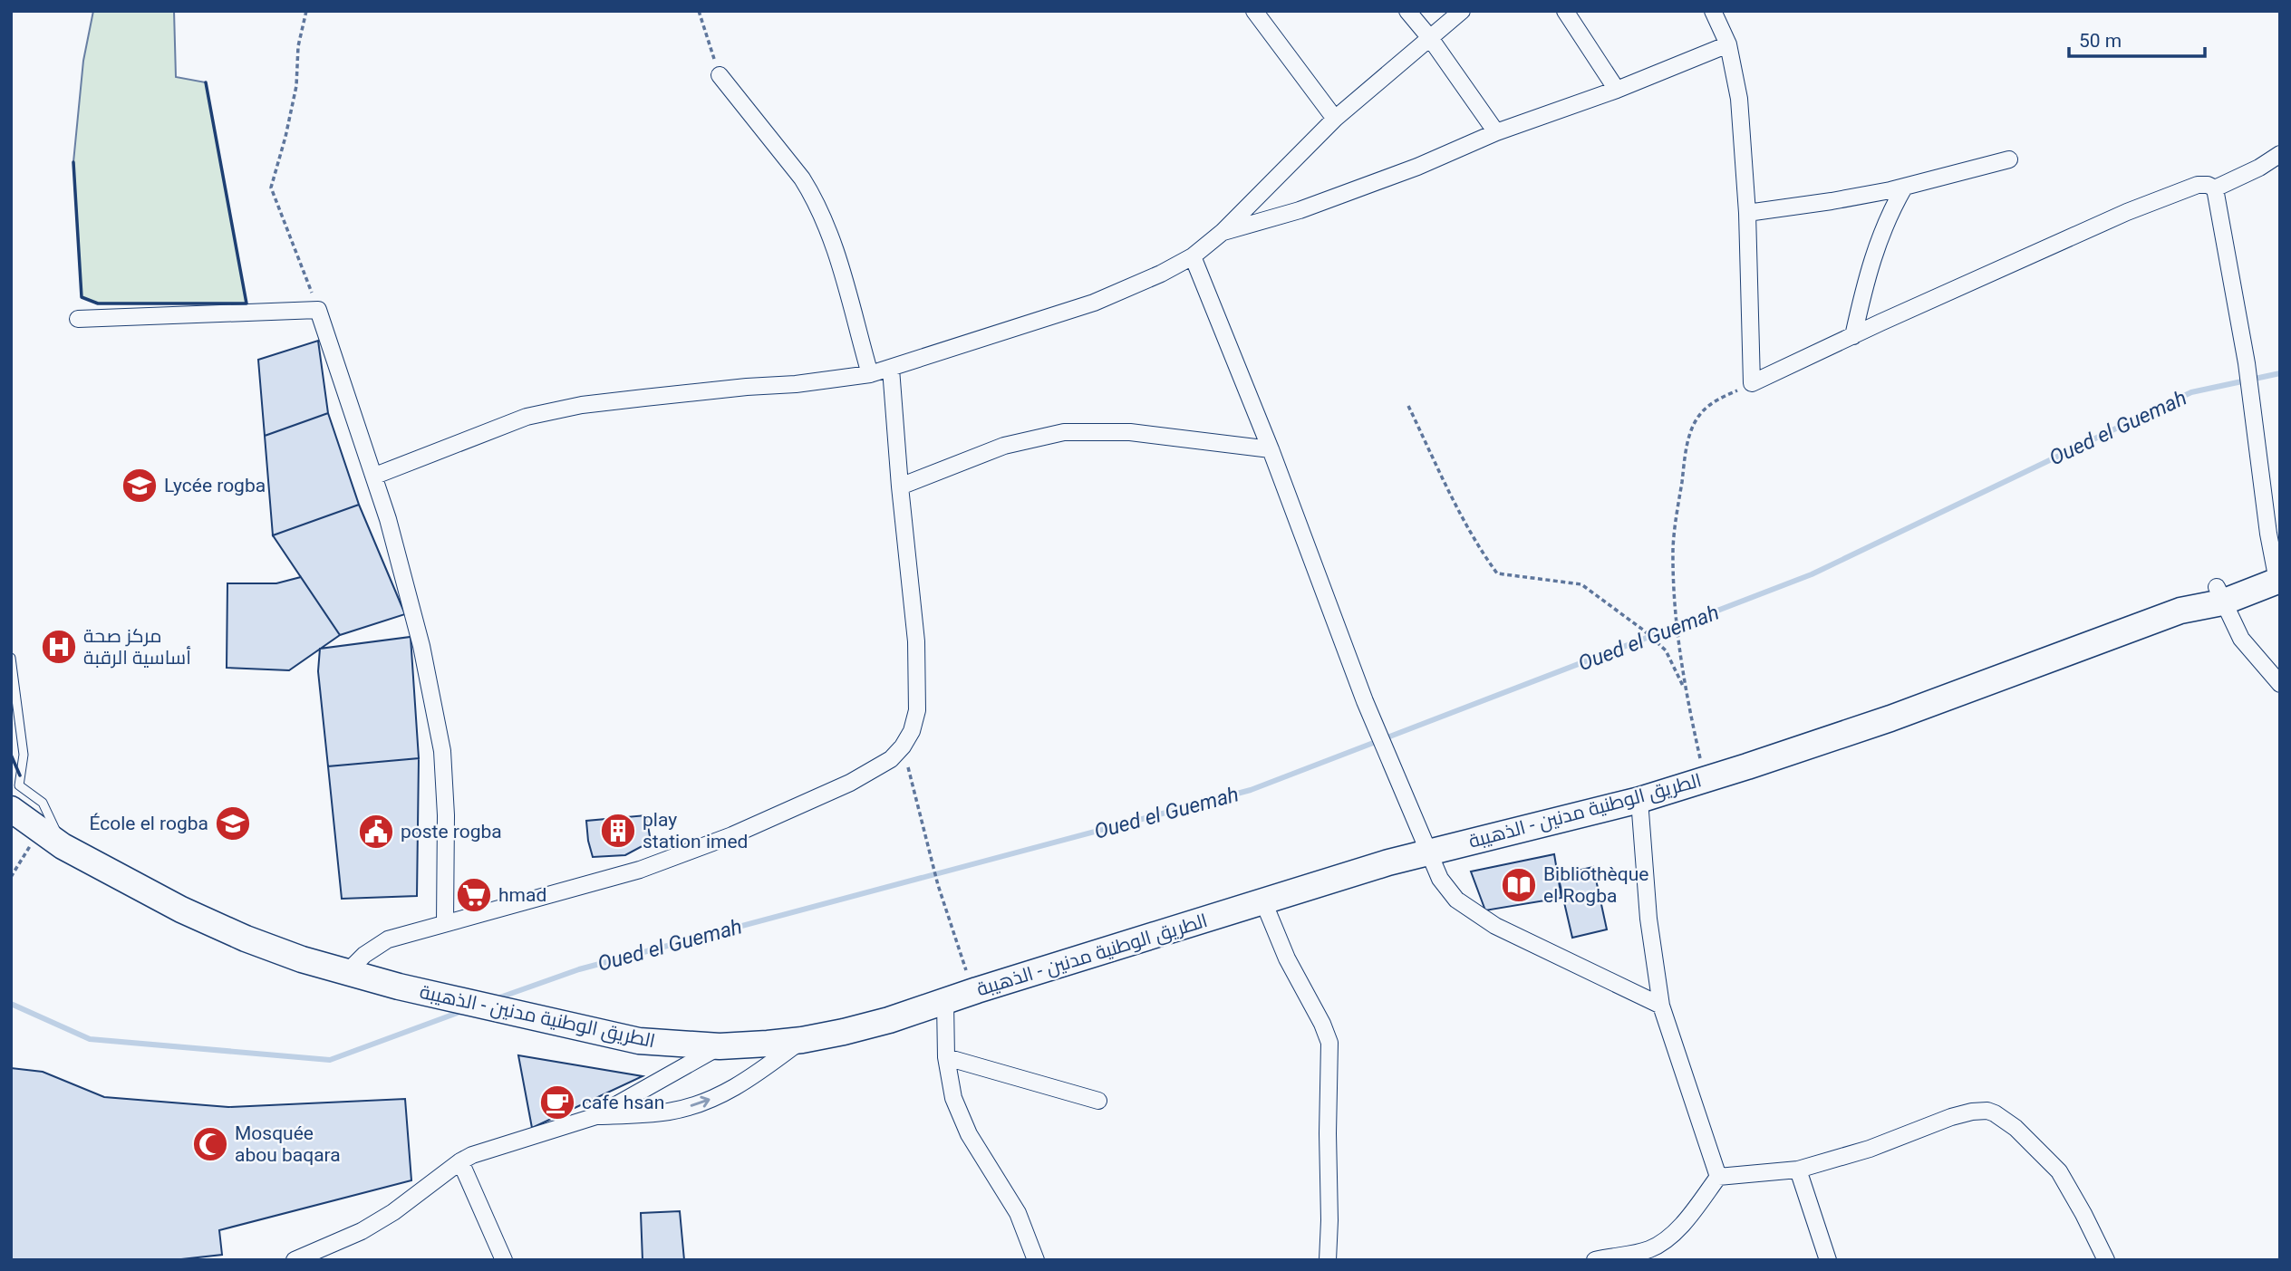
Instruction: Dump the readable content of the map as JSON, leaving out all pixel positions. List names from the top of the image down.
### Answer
{
  "streets": {
    "main road": ["الطريق الوطنية مدنين - الذهيبة"]
  },
  "water": ["Oued el Guemah"],
  "places": {
    "school or university": ["Lycée rogba", "École el rogba"],
    "hospital": ["مركز صحة أساسية الرقبة"],
    "building": ["play station imed"],
    "public building": ["poste rogba"],
    "library": ["Bibliothèque el Rogba"],
    "supermarket": ["hmad"],
    "cafe": ["cafe hsan"],
    "mosque": ["Mosquée abou baqara"]
  },
  "scale_bar": "50 m"
}
